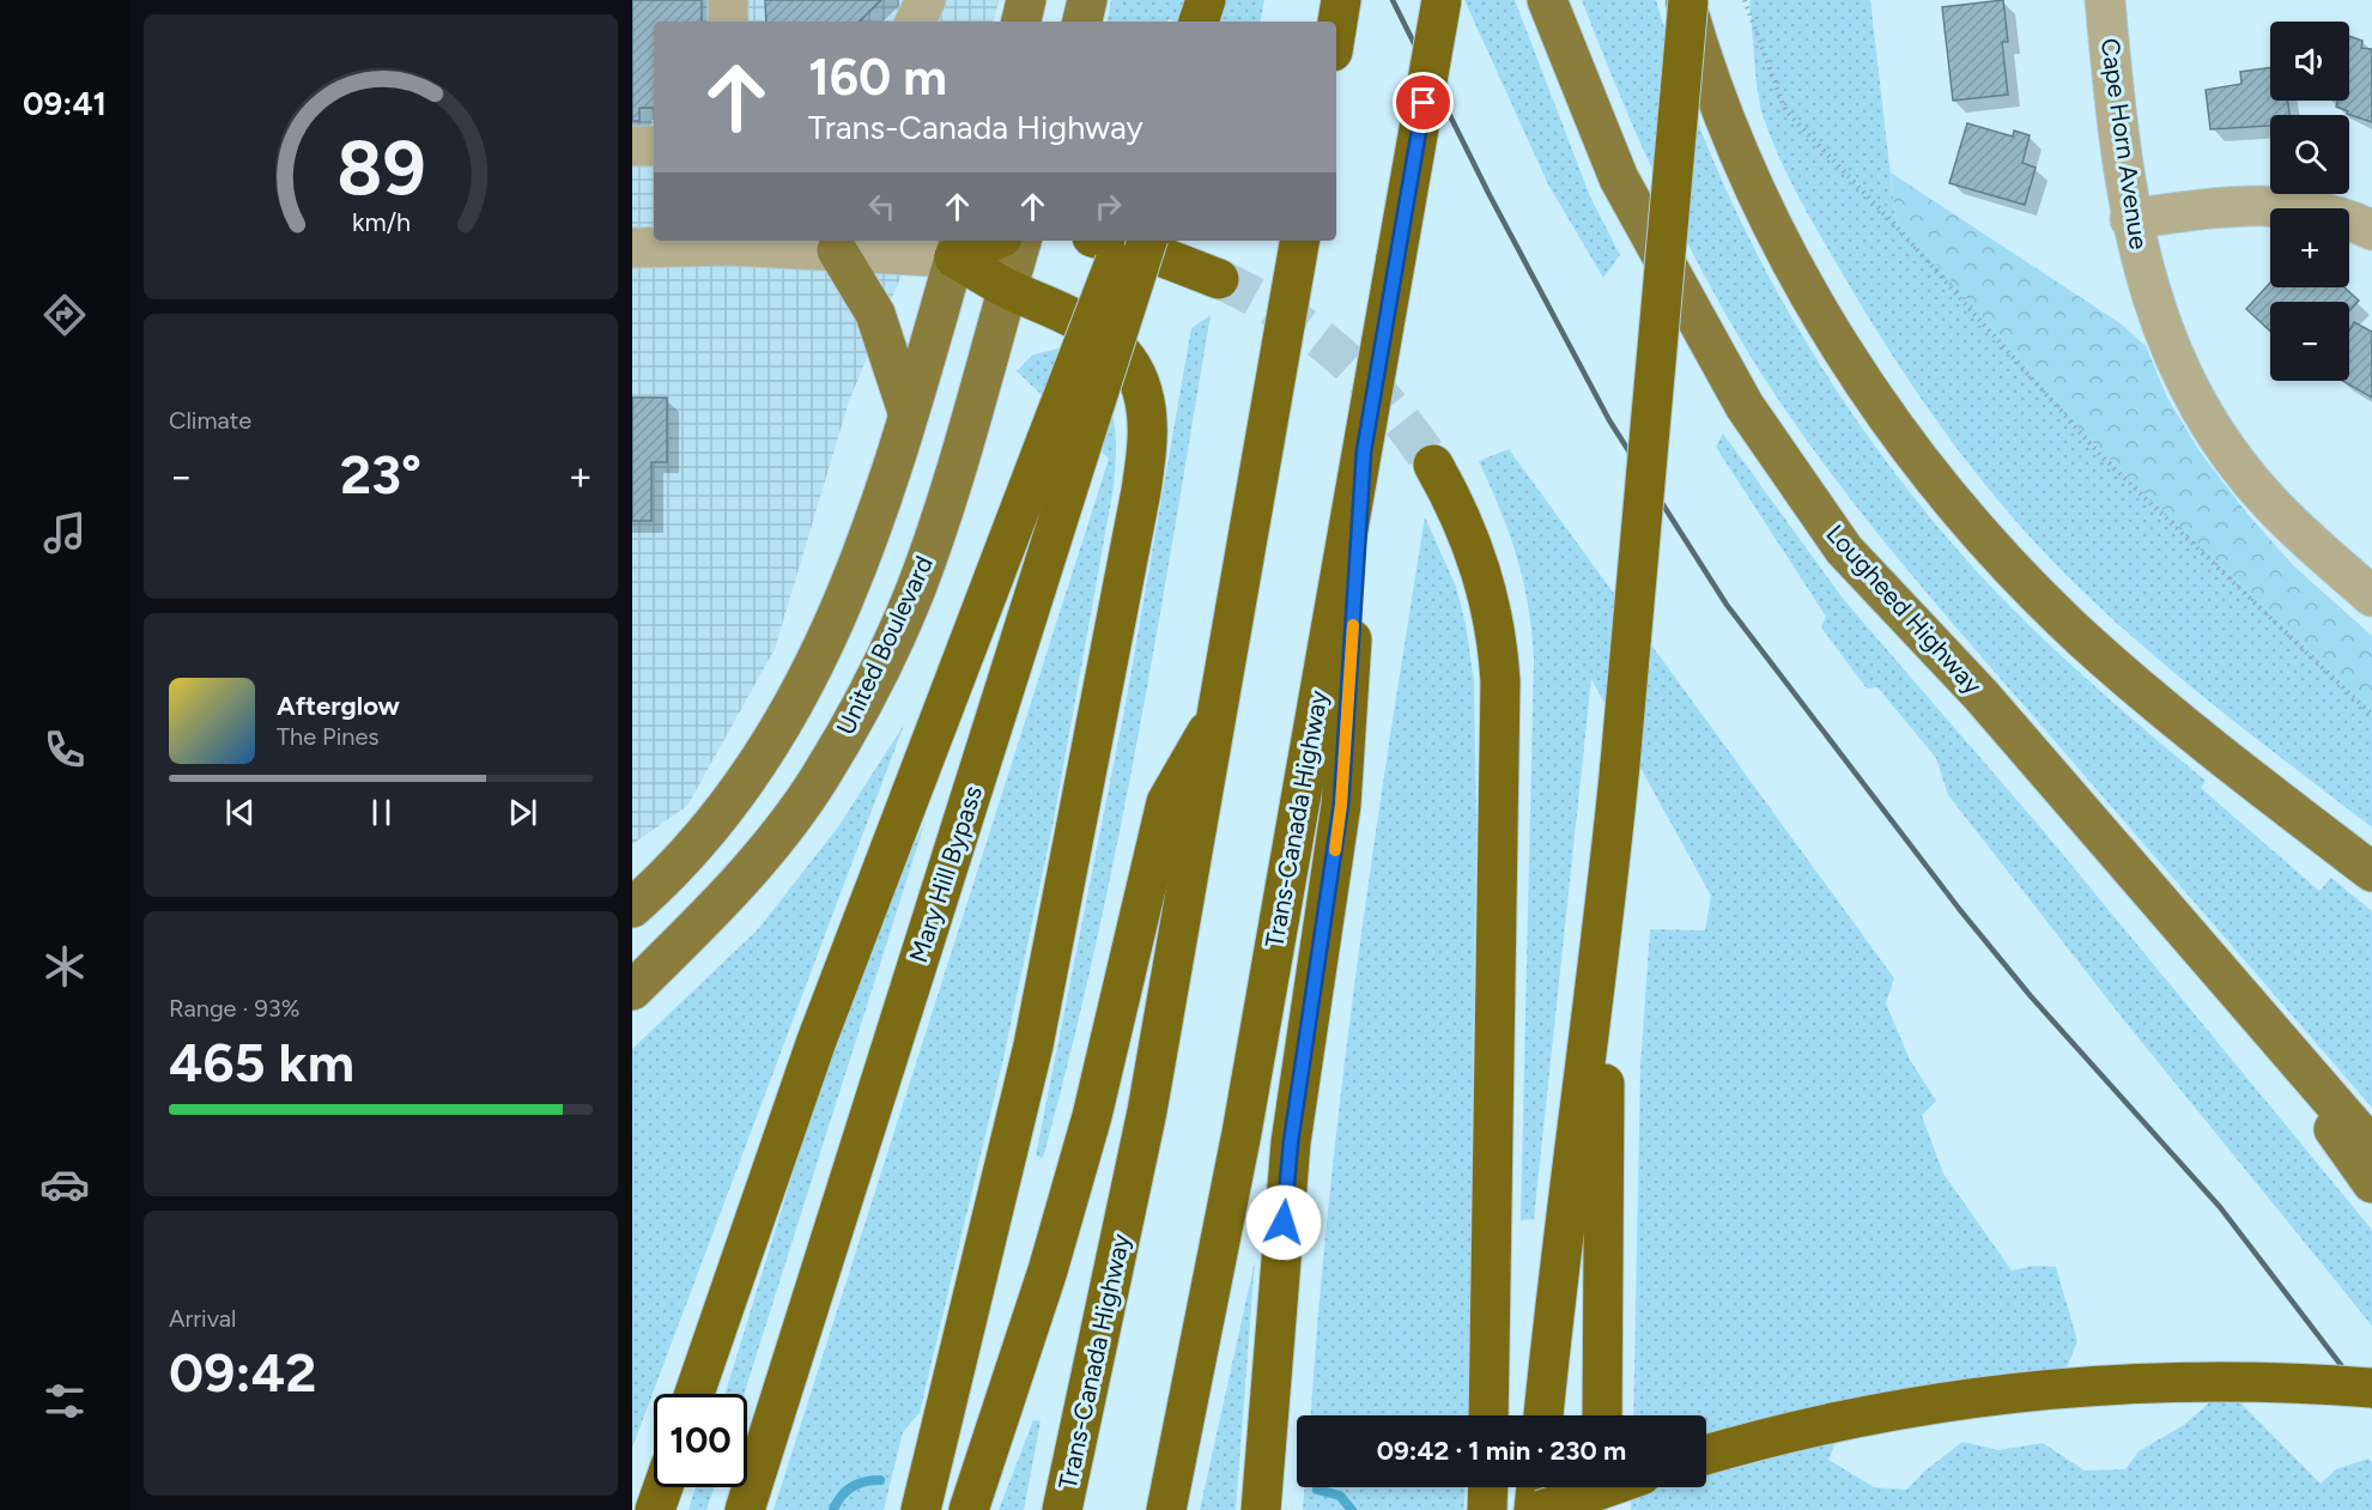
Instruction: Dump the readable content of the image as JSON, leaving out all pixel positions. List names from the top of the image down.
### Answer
{
  "streets": {
    "highway": ["Trans-Canada Highway", "Mary Hill Bypass"],
    "main road": ["Lougheed Highway", "United Boulevard"],
    "street": ["Cape Horn Avenue"]
  },
  "page": {
    "tabs": "09:41",
    "map_buttons": ["+", "−"],
    "turn": ["160 m", "Trans-Canada Highway"],
    "tile": [
      "Climate",
      ["Range · 93%", "465 km"],
      ["Arrival", "09:42"]
    ],
    "heat": ["−", "23°", "+"],
    "song": ["Afterglow", "The Pines"],
    "limit": "100",
    "trip": "09:42 · 1 min · 230 m",
    "gauge": ["89", "km/h"]
  }
}
